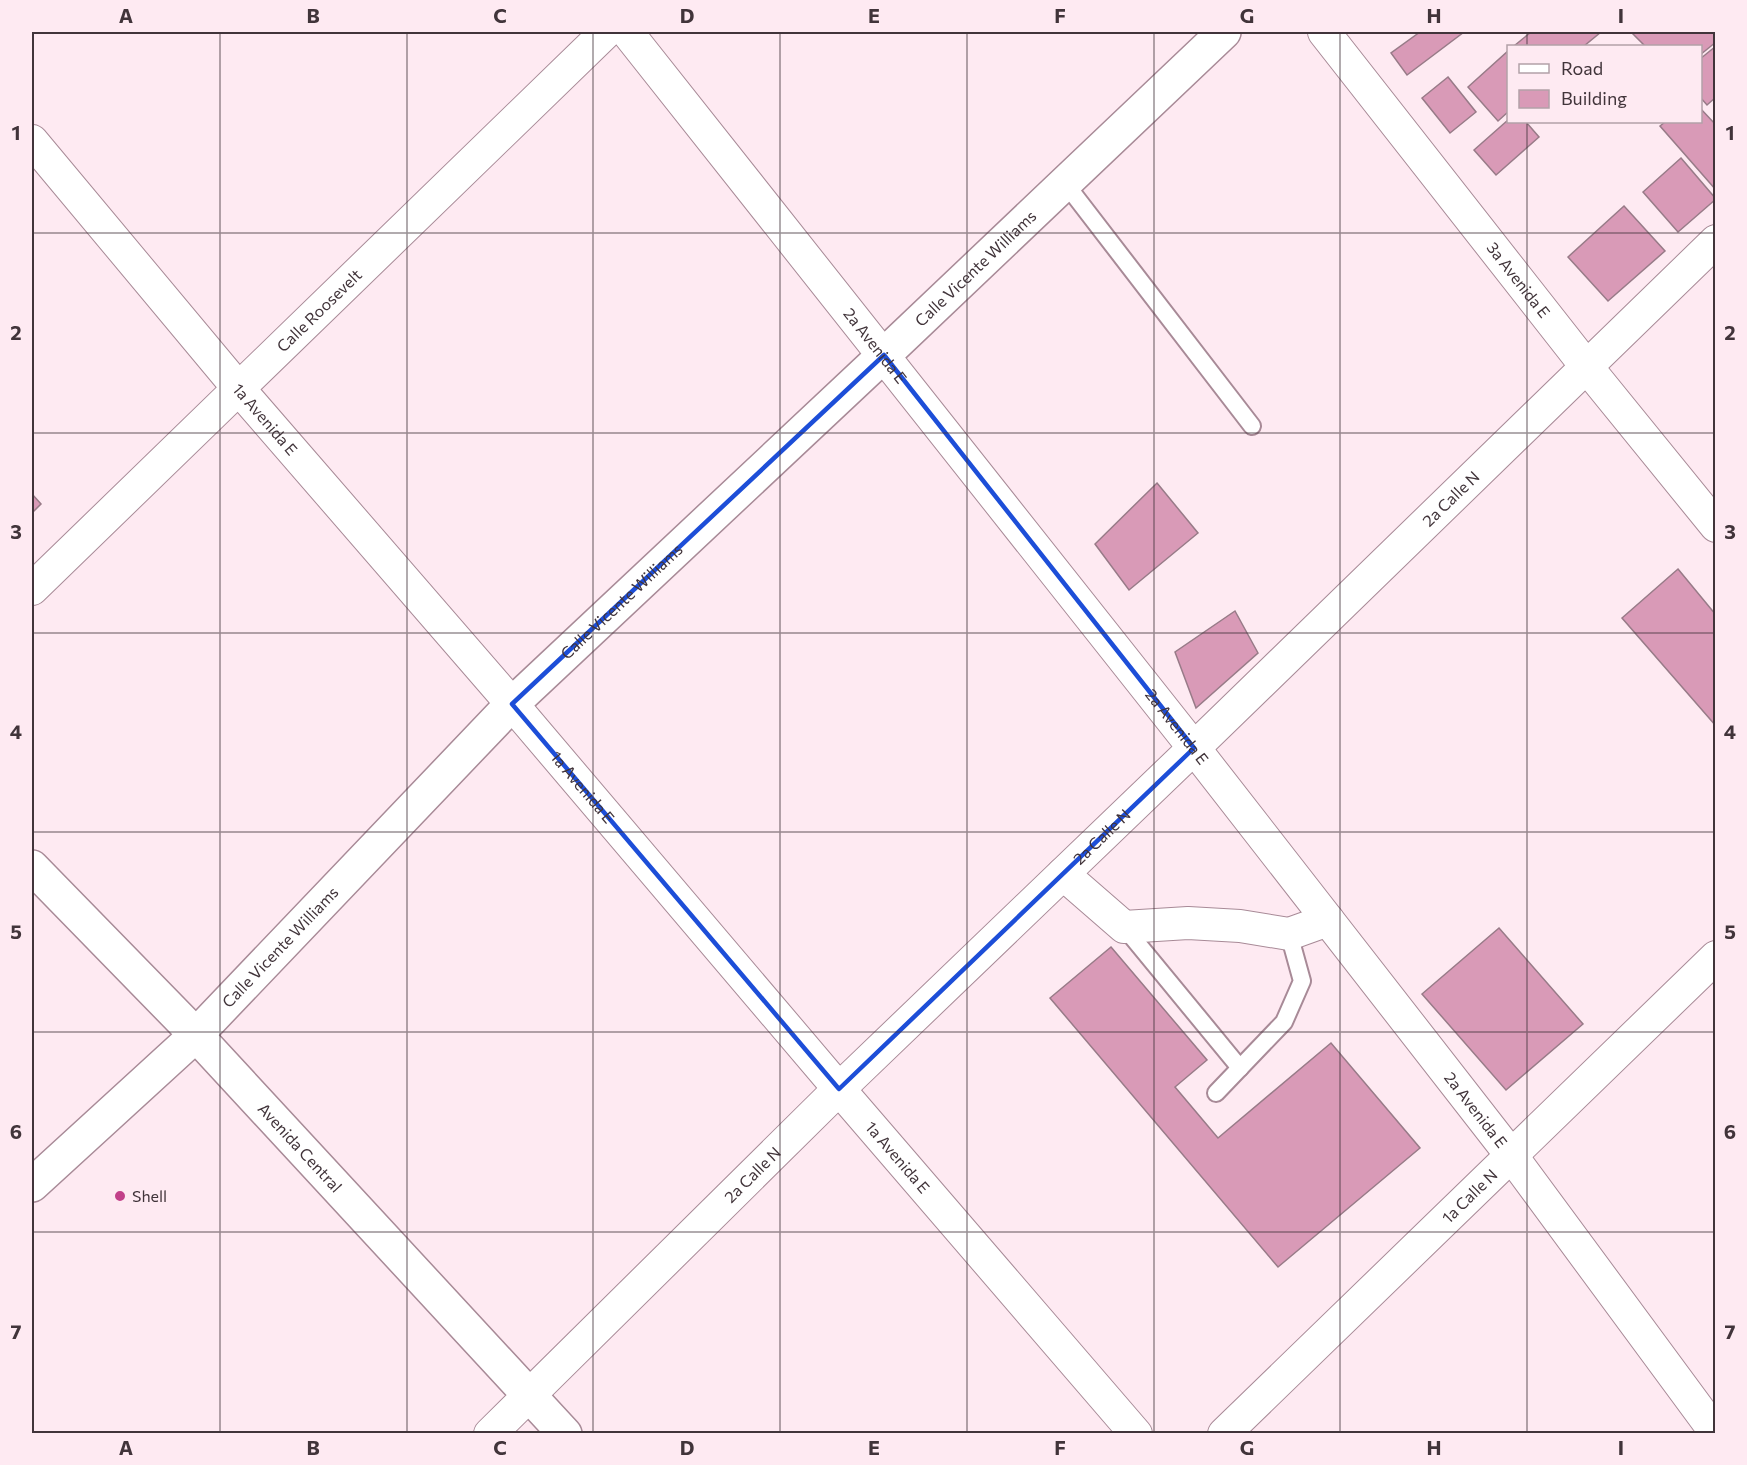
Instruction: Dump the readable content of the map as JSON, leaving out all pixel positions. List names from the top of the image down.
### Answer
{
  "streets": {
    "main road": ["Calle Vicente Williams", "Avenida Central"],
    "street": [
      "3a Avenida E",
      "Calle Roosevelt",
      "2a Avenida E",
      "1a Avenida E",
      "2a Calle N",
      "1a Calle N"
    ]
  },
  "crossings": [
    ["Calle Vicente Williams", "2a Avenida E"],
    ["Calle Vicente Williams", "1a Avenida E"],
    ["Calle Vicente Williams", "Avenida Central"],
    ["3a Avenida E", "2a Calle N"],
    ["Calle Roosevelt", "1a Avenida E"],
    ["2a Avenida E", "2a Calle N"],
    ["2a Avenida E", "1a Calle N"],
    ["1a Avenida E", "2a Calle N"],
    ["2a Calle N", "Avenida Central"]
  ],
  "places": ["Shell"],
  "legend": ["Road", "Building"],
  "grid": {
    "columns": [
      "A",
      "B",
      "C",
      "D",
      "E",
      "F",
      "G",
      "H",
      "I"
    ],
    "rows": [
      "1",
      "2",
      "3",
      "4",
      "5",
      "6",
      "7"
    ]
  }
}
